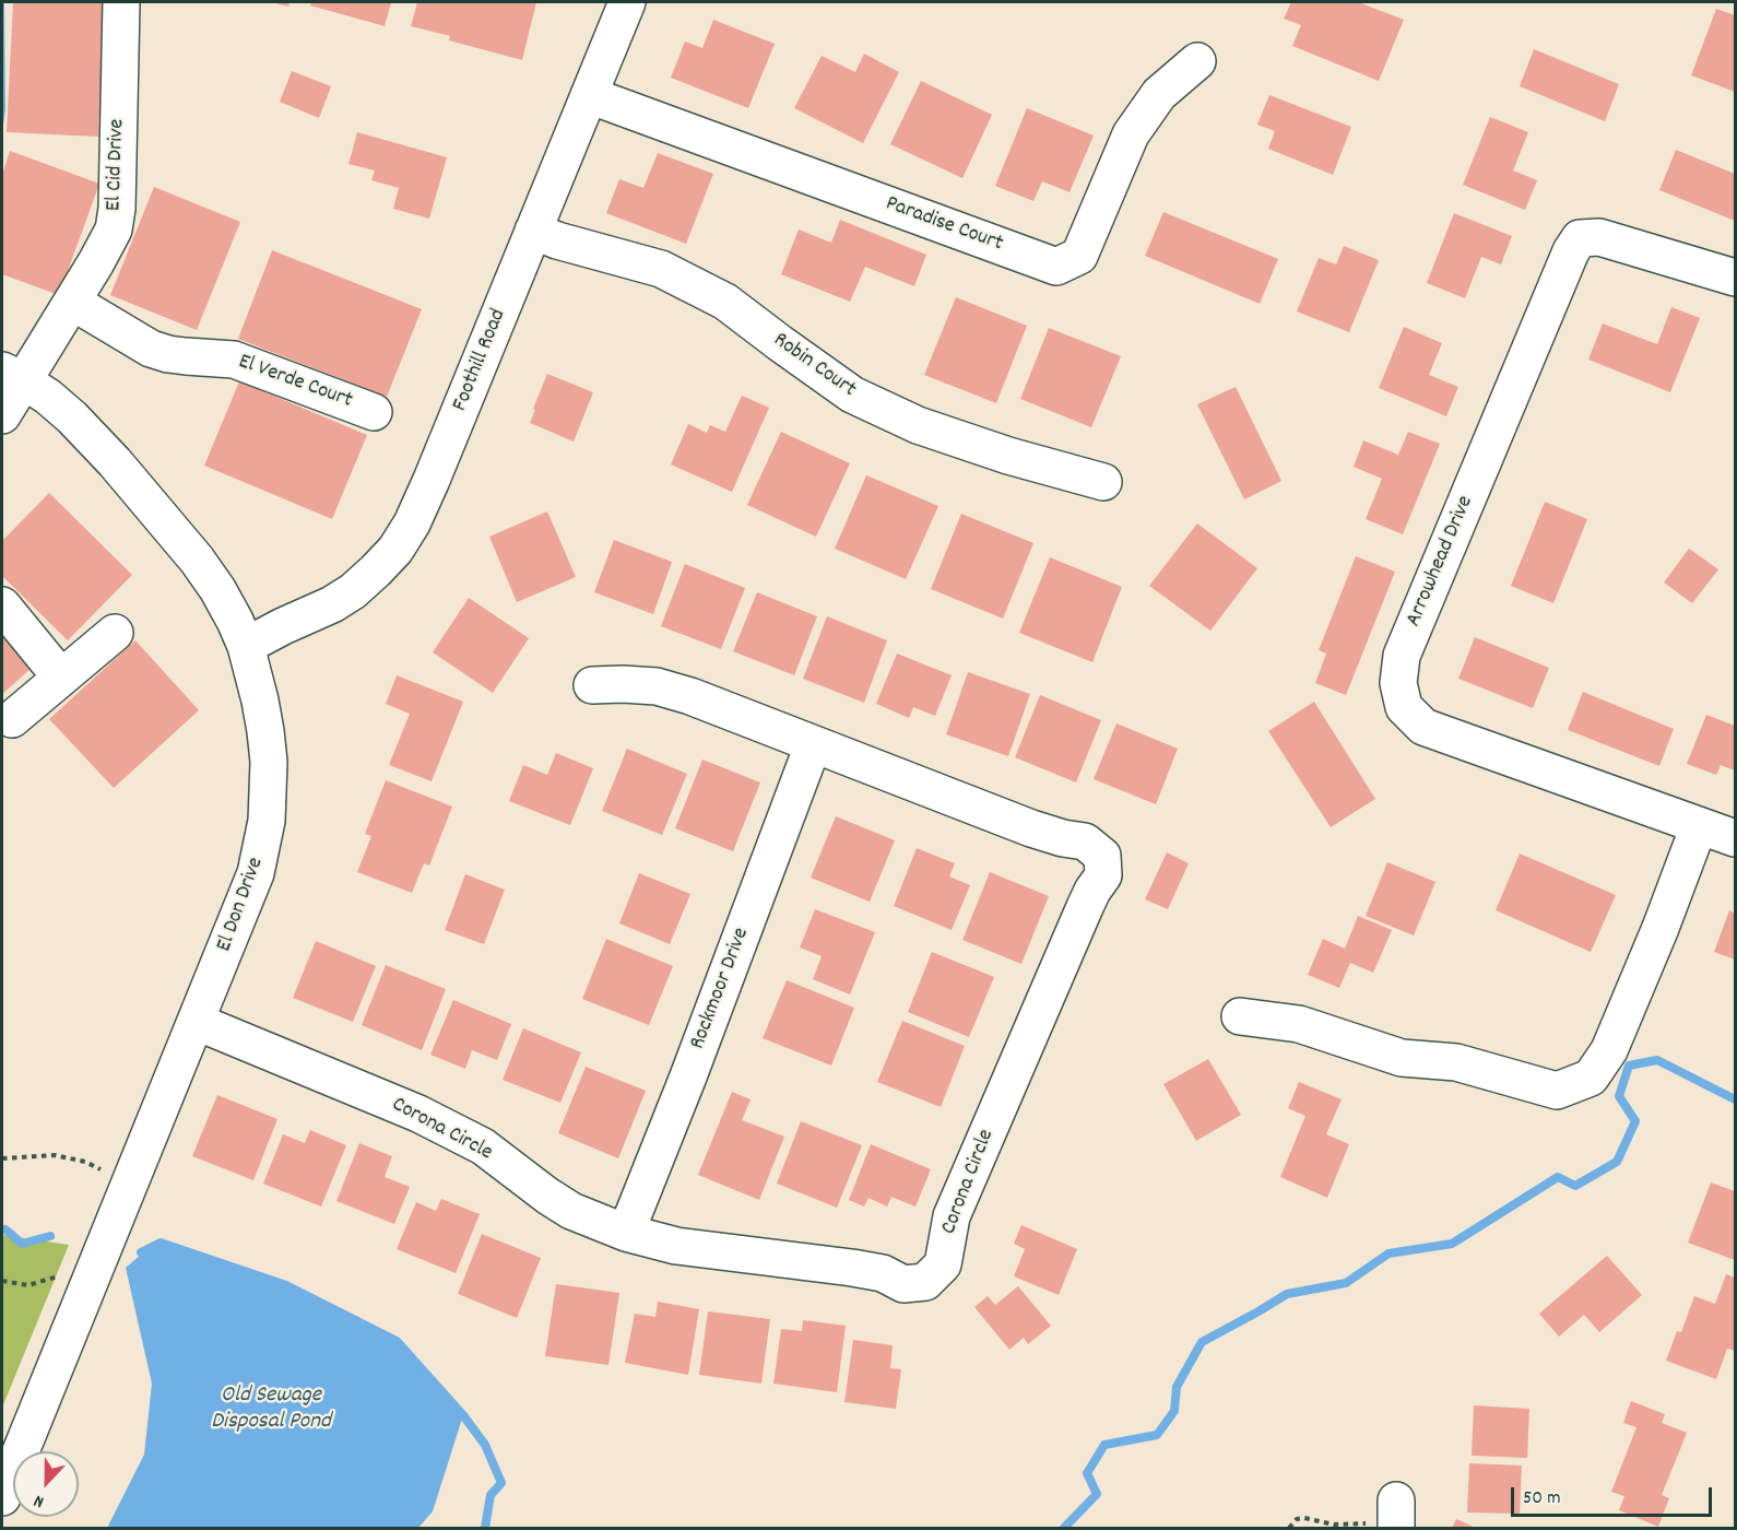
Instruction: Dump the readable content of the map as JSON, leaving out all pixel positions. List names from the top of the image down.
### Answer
{
  "streets": {
    "street": [
      "El Cid Drive",
      "Paradise Court",
      "Foothill Road",
      "Robin Court",
      "El Verde Court",
      "Arrowhead Drive",
      "El Don Drive",
      "Rockmoor Drive",
      "Corona Circle"
    ]
  },
  "crossings": [
    ["El Cid Drive", "El Verde Court"],
    ["El Cid Drive", "El Don Drive"],
    ["Paradise Court", "Foothill Road"],
    ["Foothill Road", "Robin Court"],
    ["Foothill Road", "El Don Drive"],
    ["El Don Drive", "Corona Circle"],
    ["Rockmoor Drive", "Corona Circle"]
  ],
  "water": ["Old Sewage Disposal Pond"],
  "scale_bar": "50 m",
  "north": "bottom"
}
